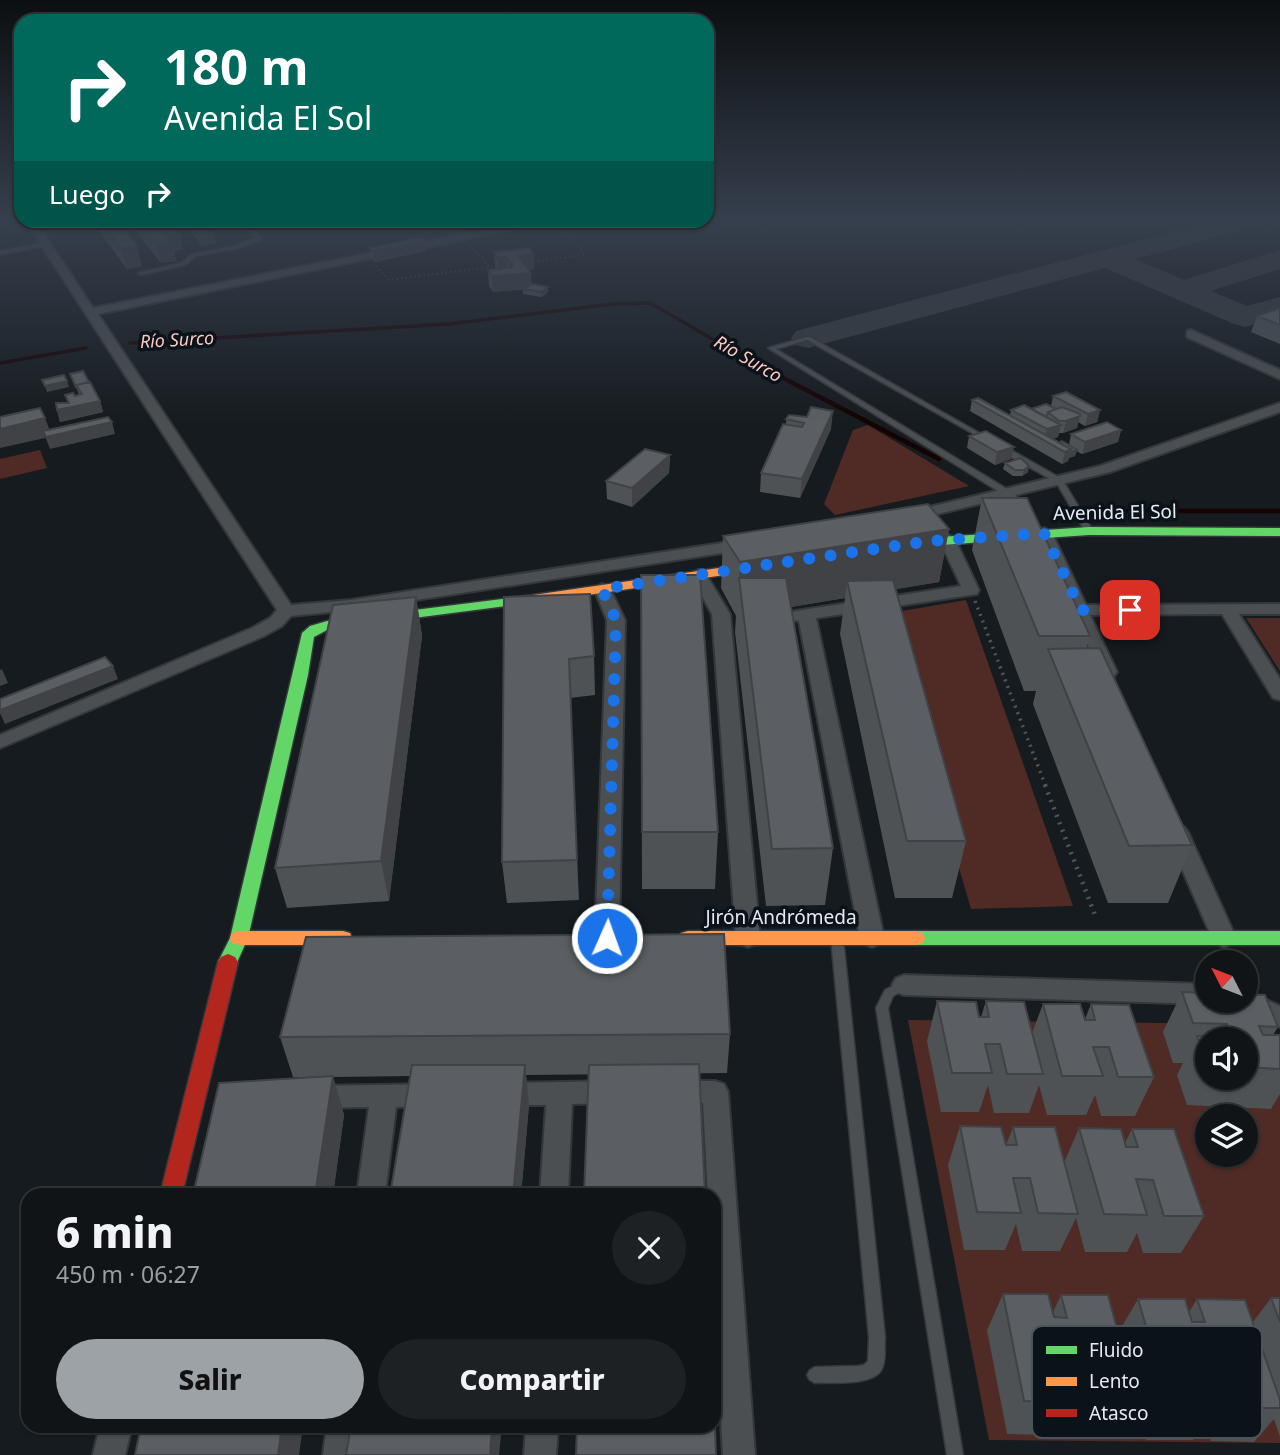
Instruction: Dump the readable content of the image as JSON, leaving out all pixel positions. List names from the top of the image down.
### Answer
{
  "streets": {
    "street": ["Avenida El Sol", "Jirón Andrómeda"]
  },
  "water": ["Río Surco"],
  "legend": ["Fluido", "Lento", "Atasco"],
  "north": "top left",
  "page": {
    "turn": ["180 m", "Avenida El Sol"],
    "then": "Luego",
    "heading": ["6 min", "450 m · 06:27"],
    "buttons": ["Salir", "Compartir"]
  }
}
